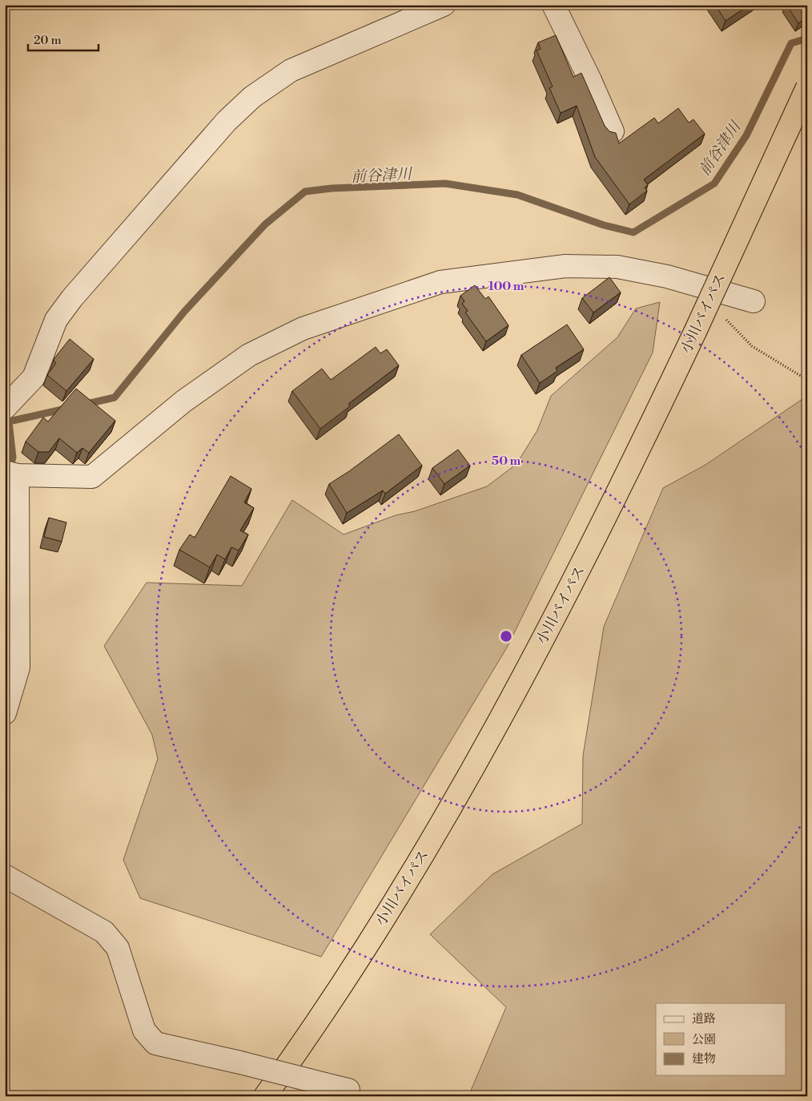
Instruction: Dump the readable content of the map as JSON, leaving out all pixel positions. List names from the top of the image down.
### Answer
{
  "streets": {
    "highway": ["小川バイパス"]
  },
  "water": ["前谷津川"],
  "legend": ["道路", "公園", "建物"],
  "scale_bar": "20 m",
  "rings": ["100 m", "50 m"]
}
